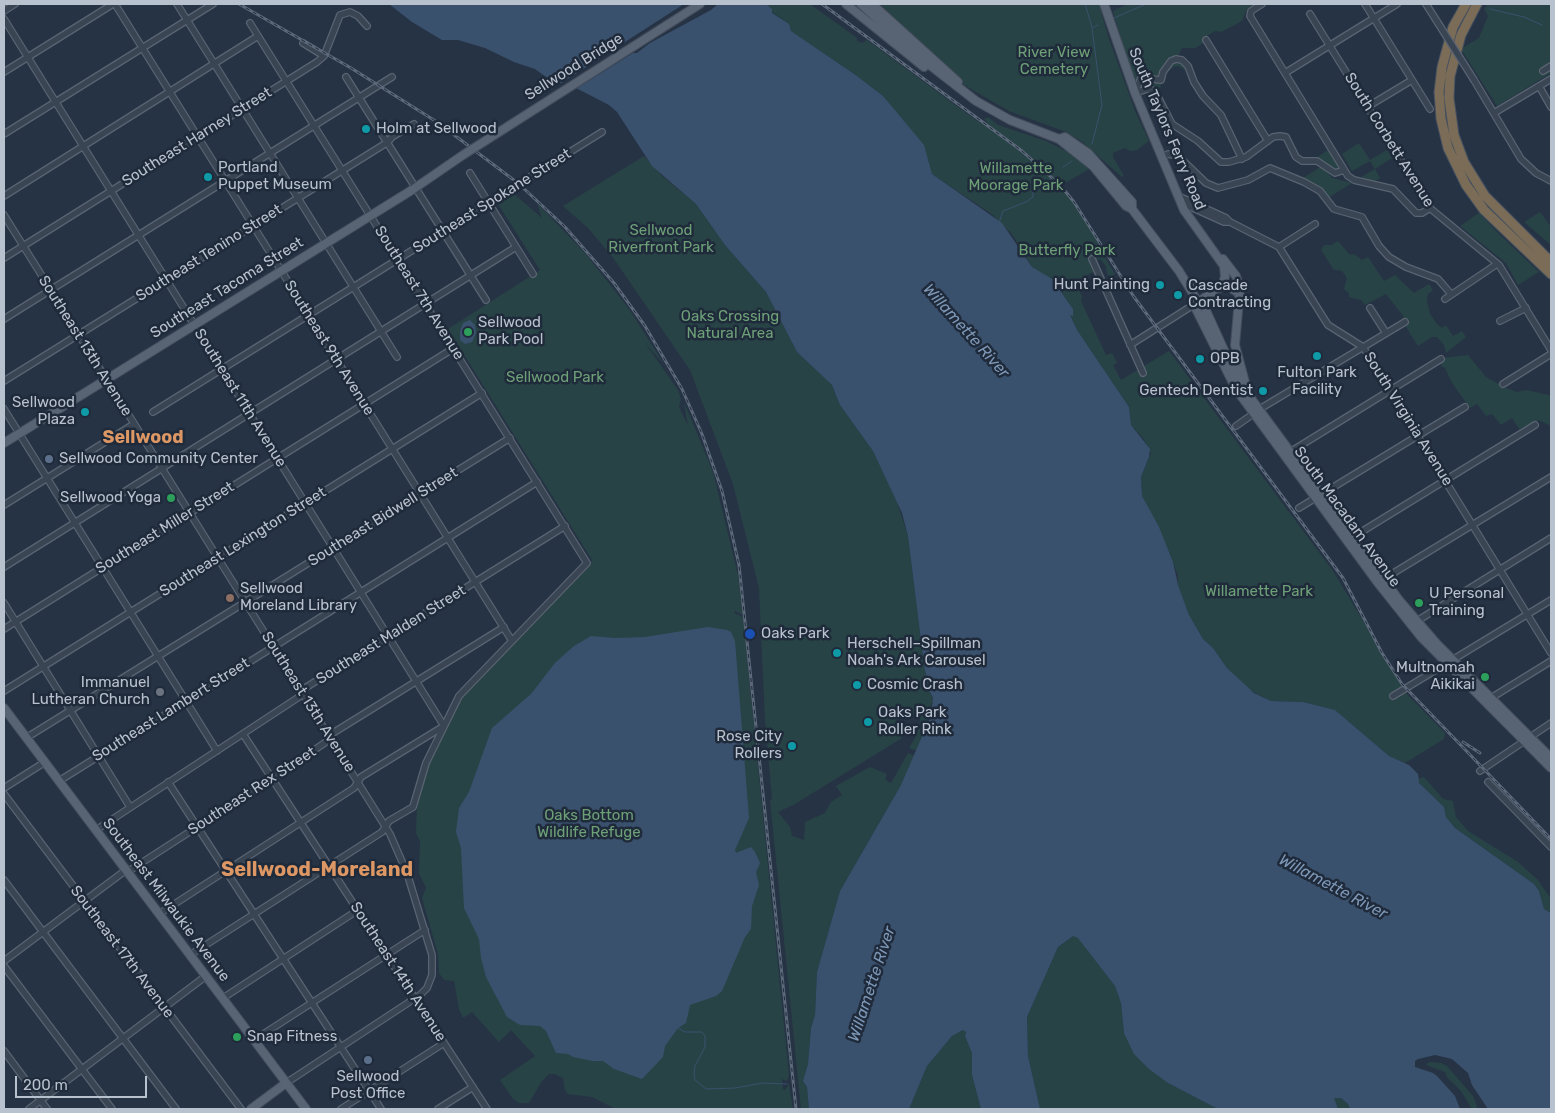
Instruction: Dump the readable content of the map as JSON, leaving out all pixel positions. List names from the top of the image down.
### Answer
{
  "streets": {
    "main road": [
      "Sellwood Bridge",
      "South Taylors Ferry Road",
      "Southeast Tacoma Street",
      "South Macadam Avenue",
      "Southeast Milwaukie Avenue"
    ],
    "street": [
      "Southeast Harney Street",
      "South Corbett Avenue",
      "Southeast Spokane Street",
      "Southeast Tenino Street",
      "Southeast 7th Avenue",
      "Southeast 13th Avenue",
      "Southeast 9th Avenue",
      "Southeast 11th Avenue",
      "South Virginia Avenue",
      "Southeast Bidwell Street",
      "Southeast Miller Street",
      "Southeast Lexington Street",
      "Southeast Malden Street",
      "Southeast Lambert Street",
      "Southeast Rex Street",
      "Southeast 17th Avenue",
      "Southeast 14th Avenue"
    ]
  },
  "crossings": [
    ["Sellwood Bridge", "Southeast Tacoma Street"],
    ["Southeast Harney Street", "Southeast 7th Avenue"],
    ["Southeast Harney Street", "Southeast 13th Avenue"],
    ["Southeast Harney Street", "Southeast 9th Avenue"],
    ["Southeast Harney Street", "Southeast 11th Avenue"],
    ["Southeast Spokane Street", "Southeast 7th Avenue"],
    ["Southeast Spokane Street", "Southeast 9th Avenue"],
    ["Southeast Spokane Street", "Southeast 11th Avenue"],
    ["Southeast Tenino Street", "Southeast 7th Avenue"],
    ["Southeast Tenino Street", "Southeast 13th Avenue"],
    ["Southeast Tenino Street", "Southeast 9th Avenue"],
    ["Southeast Tenino Street", "Southeast 11th Avenue"],
    ["Southeast Tacoma Street", "Southeast 7th Avenue"],
    ["Southeast Tacoma Street", "Southeast 13th Avenue"],
    ["Southeast Tacoma Street", "Southeast 9th Avenue"],
    ["Southeast Tacoma Street", "Southeast 11th Avenue"],
    ["Southeast 7th Avenue", "Southeast 9th Avenue"],
    ["Southeast 7th Avenue", "Southeast Bidwell Street"],
    ["Southeast 7th Avenue", "Southeast Miller Street"],
    ["Southeast 7th Avenue", "Southeast Lexington Street"],
    ["Southeast 7th Avenue", "Southeast Malden Street"],
    ["Southeast 7th Avenue", "Southeast Lambert Street"],
    ["Southeast 13th Avenue", "Southeast Bidwell Street"],
    ["Southeast 13th Avenue", "Southeast Miller Street"],
    ["Southeast 13th Avenue", "Southeast Lexington Street"],
    ["Southeast 13th Avenue", "Southeast Malden Street"],
    ["Southeast 13th Avenue", "Southeast Lambert Street"],
    ["Southeast 13th Avenue", "Southeast Rex Street"],
    ["Southeast 13th Avenue", "Southeast Milwaukie Avenue"],
    ["Southeast 13th Avenue", "Southeast 14th Avenue"],
    ["Southeast 9th Avenue", "Southeast Bidwell Street"],
    ["Southeast 9th Avenue", "Southeast Miller Street"],
    ["Southeast 9th Avenue", "Southeast Lexington Street"],
    ["Southeast 9th Avenue", "Southeast Malden Street"],
    ["Southeast 9th Avenue", "Southeast Lambert Street"],
    ["Southeast 9th Avenue", "Southeast Rex Street"],
    ["Southeast 11th Avenue", "Southeast Bidwell Street"],
    ["Southeast 11th Avenue", "Southeast Miller Street"],
    ["Southeast 11th Avenue", "Southeast Lexington Street"],
    ["Southeast 11th Avenue", "Southeast Malden Street"],
    ["Southeast 11th Avenue", "Southeast Lambert Street"],
    ["Southeast 11th Avenue", "Southeast Rex Street"],
    ["Southeast Bidwell Street", "Southeast Milwaukie Avenue"],
    ["Southeast Malden Street", "Southeast Milwaukie Avenue"],
    ["Southeast Malden Street", "Southeast 14th Avenue"],
    ["Southeast Lambert Street", "Southeast Milwaukie Avenue"],
    ["Southeast Rex Street", "Southeast Milwaukie Avenue"],
    ["Southeast Rex Street", "Southeast 17th Avenue"],
    ["Southeast Rex Street", "Southeast 14th Avenue"]
  ],
  "districts": ["Sellwood", "Sellwood-Moreland"],
  "water": ["Willamette River"],
  "parks": [
    "River View Cemetery",
    "Willamette Moorage Park",
    "Sellwood Riverfront Park",
    "Butterfly Park",
    "Oaks Crossing Natural Area",
    "Sellwood Park",
    "Willamette Park",
    "Oaks Bottom Wildlife Refuge"
  ],
  "places": [
    "Holm at Sellwood",
    "Portland Puppet Museum",
    "Hunt Painting",
    "Cascade Contracting",
    "Sellwood Park Pool",
    "Fulton Park Facility",
    "OPB",
    "Gentech Dentist",
    "Sellwood Plaza",
    "Sellwood Community Center",
    "Sellwood Yoga",
    "Sellwood Moreland Library",
    "U Personal Training",
    "Oaks Park",
    "Herschell–Spillman Noah's Ark Carousel",
    "Multnomah Aikikai",
    "Cosmic Crash",
    "Immanuel Lutheran Church",
    "Oaks Park Roller Rink",
    "Rose City Rollers",
    "Snap Fitness",
    "Sellwood Post Office"
  ],
  "scale_bar": "200 m"
}
